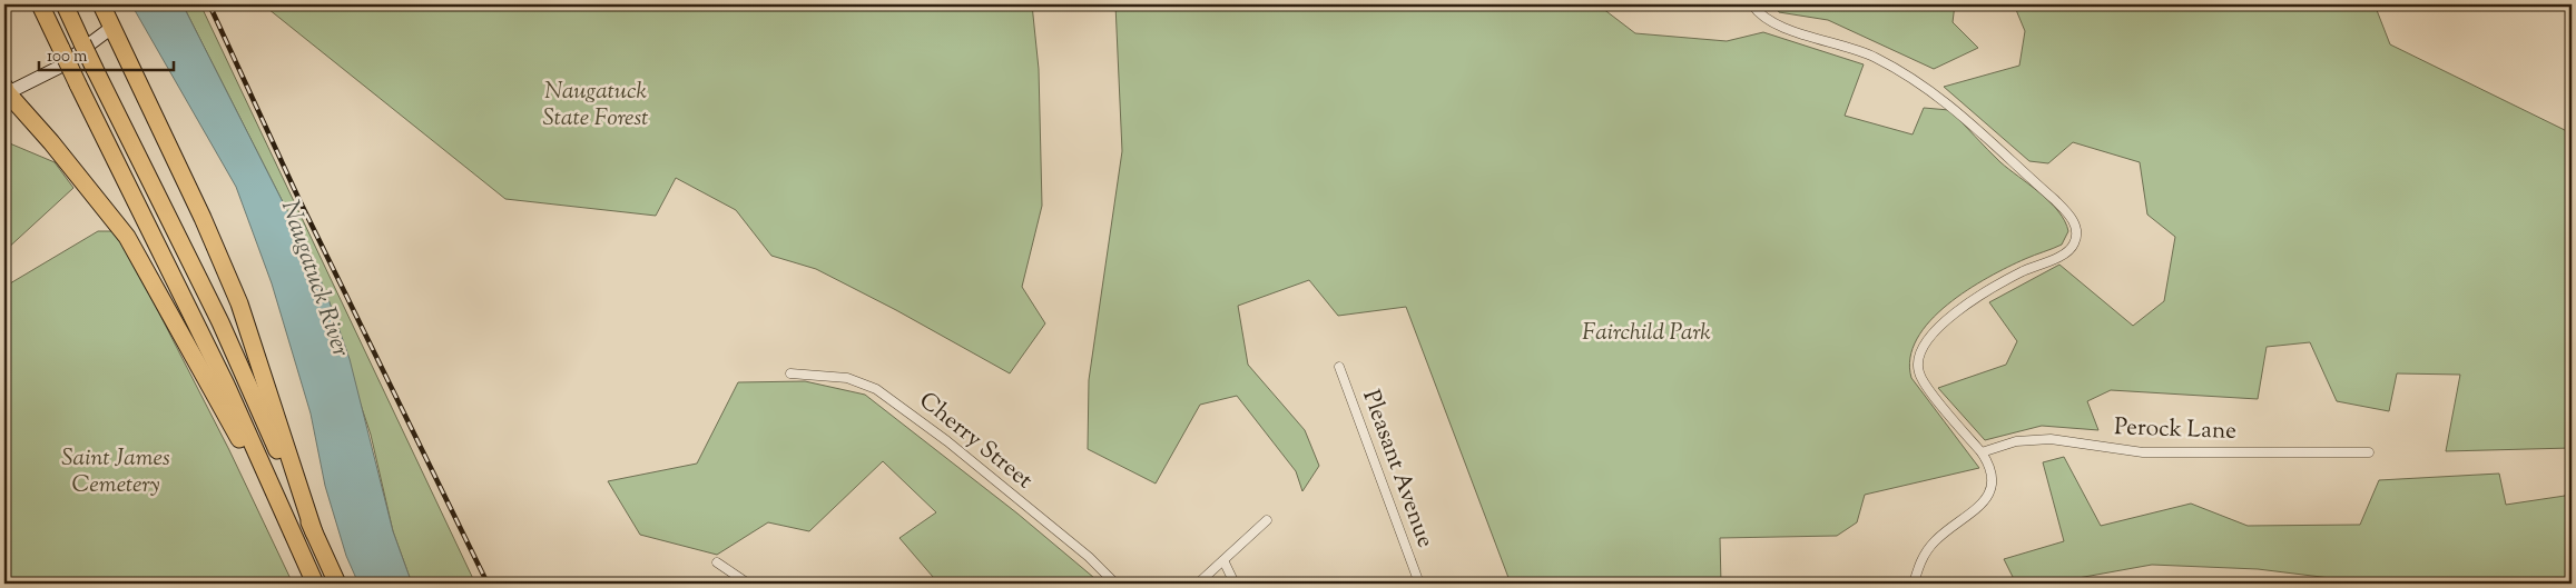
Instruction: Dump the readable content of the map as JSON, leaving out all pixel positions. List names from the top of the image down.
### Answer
{
  "streets": {
    "street": ["Perock Lane", "Cherry Street", "Pleasant Avenue"]
  },
  "water": ["Naugatuck River"],
  "parks": ["Naugatuck State Forest", "Fairchild Park", "Saint James Cemetery"],
  "scale_bar": "100 m"
}
